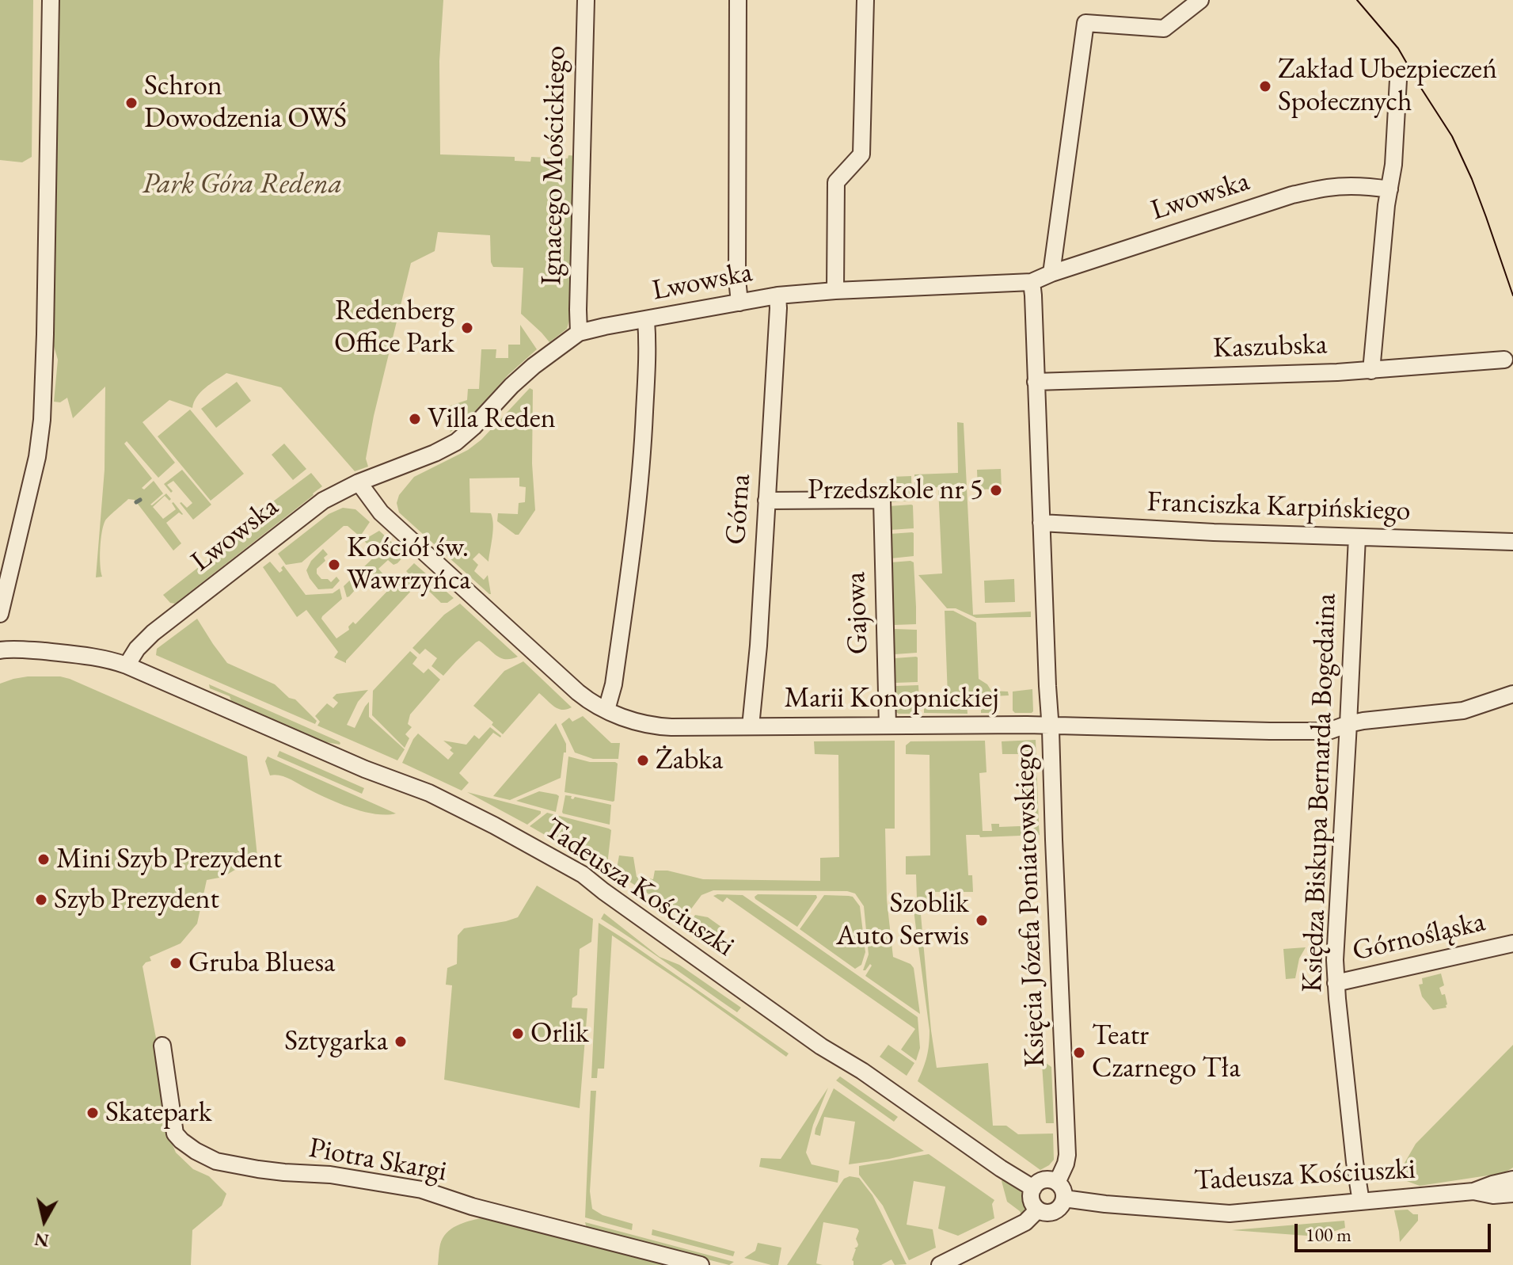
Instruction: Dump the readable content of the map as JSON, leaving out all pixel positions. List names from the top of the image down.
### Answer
{
  "streets": {
    "street": [
      "Ignacego Mościckiego",
      "Lwowska",
      "Kaszubska",
      "Franciszka Karpińskiego",
      "Górna",
      "Gajowa",
      "Marii Konopnickiej",
      "Księdza Biskupa Bernarda Bogedaina",
      "Tadeusza Kościuszki",
      "Księcia Józefa Poniatowskiego",
      "Górnośląska",
      "Piotra Skargi"
    ]
  },
  "crossings": [
    ["Ignacego Mościckiego", "Lwowska"],
    ["Lwowska", "Górna"],
    ["Lwowska", "Marii Konopnickiej"],
    ["Lwowska", "Tadeusza Kościuszki"],
    ["Lwowska", "Księcia Józefa Poniatowskiego"],
    ["Kaszubska", "Księcia Józefa Poniatowskiego"],
    ["Franciszka Karpińskiego", "Księdza Biskupa Bernarda Bogedaina"],
    ["Franciszka Karpińskiego", "Księcia Józefa Poniatowskiego"],
    ["Górna", "Gajowa"],
    ["Górna", "Marii Konopnickiej"],
    ["Gajowa", "Marii Konopnickiej"],
    ["Marii Konopnickiej", "Księdza Biskupa Bernarda Bogedaina"],
    ["Marii Konopnickiej", "Księcia Józefa Poniatowskiego"],
    ["Księdza Biskupa Bernarda Bogedaina", "Tadeusza Kościuszki"],
    ["Księdza Biskupa Bernarda Bogedaina", "Górnośląska"],
    ["Tadeusza Kościuszki", "Księcia Józefa Poniatowskiego"]
  ],
  "parks": ["Park Góra Redena"],
  "places": [
    "Zakład Ubezpieczeń Społecznych",
    "Schron Dowodzenia OWŚ",
    "Redenberg Office Park",
    "Villa Reden",
    "Przedszkole nr 5",
    "Kościół św. Wawrzyńca",
    "Żabka",
    "Mini Szyb Prezydent",
    "Szyb Prezydent",
    "Szoblik Auto Serwis",
    "Gruba Bluesa",
    "Orlik",
    "Sztygarka",
    "Teatr Czarnego Tła",
    "Skatepark"
  ],
  "scale_bar": "100 m",
  "north": "bottom"
}
